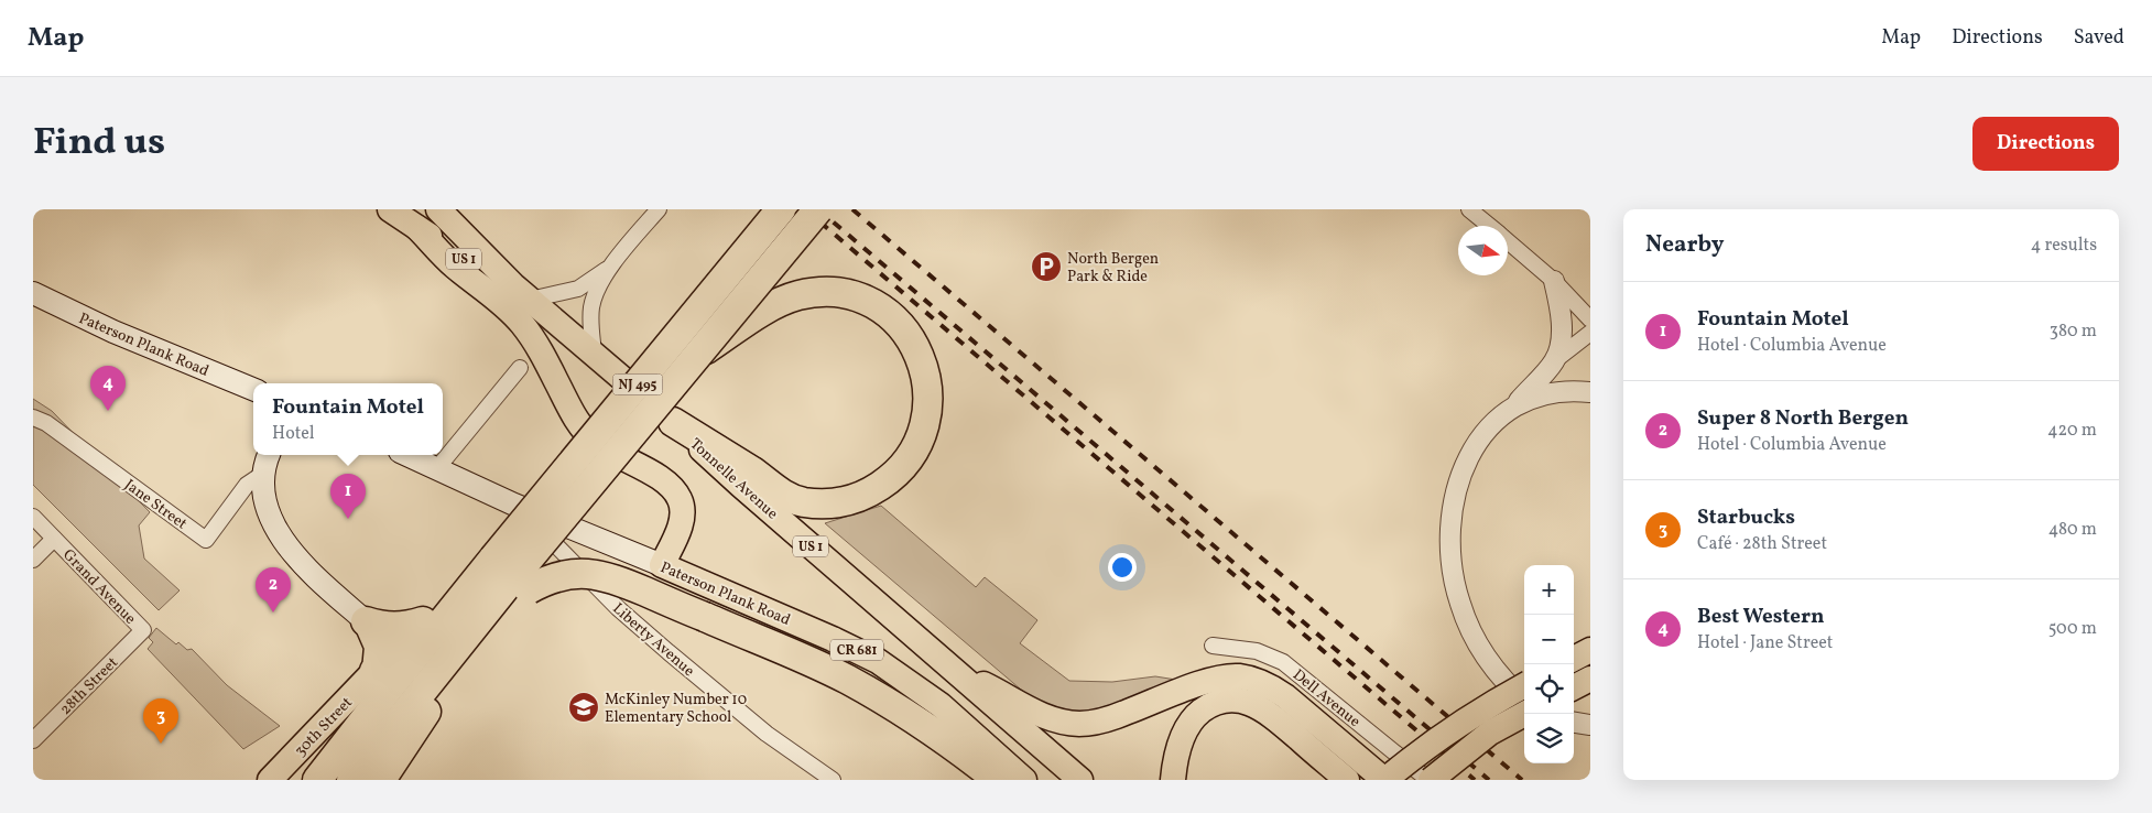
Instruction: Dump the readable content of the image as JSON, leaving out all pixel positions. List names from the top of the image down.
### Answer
{
  "streets": {
    "highway": ["NJ 495"],
    "main road": [
      "US 1",
      "Paterson Plank Road",
      "Tonnelle Avenue",
      "CR 681",
      "30th Street"
    ],
    "street": [
      "Jane Street",
      "Grand Avenue",
      "Liberty Avenue",
      "28th Street",
      "Dell Avenue"
    ]
  },
  "crossings": [
    ["Paterson Plank Road", "Liberty Avenue"],
    ["Grand Avenue", "28th Street"]
  ],
  "places": {
    "parking": ["North Bergen Park & Ride"],
    "school or university": ["McKinley Number 10 Elementary School"]
  },
  "north": "right",
  "page": {
    "header": "Map",
    "nav": ["Map", "Directions", "Saved"],
    "title": "Find us",
    "buttons": "Directions",
    "heading": ["Nearby", "4 results"],
    "list": [
      {
        "mark": "1",
        "name": "Fountain Motel",
        "note": "Hotel · Columbia Avenue",
        "value": "380 m"
      },
      {
        "mark": "2",
        "name": "Super 8 North Bergen",
        "note": "Hotel · Columbia Avenue",
        "value": "420 m"
      },
      {
        "mark": "3",
        "name": "Starbucks",
        "note": "Café · 28th Street",
        "value": "480 m"
      },
      {
        "mark": "4",
        "name": "Best Western",
        "note": "Hotel · Jane Street",
        "value": "500 m"
      }
    ],
    "pins": [
      "4",
      "1",
      "2",
      "3"
    ],
    "popup": ["Fountain Motel", "Hotel"],
    "map_buttons": ["+", "−"]
  }
}
